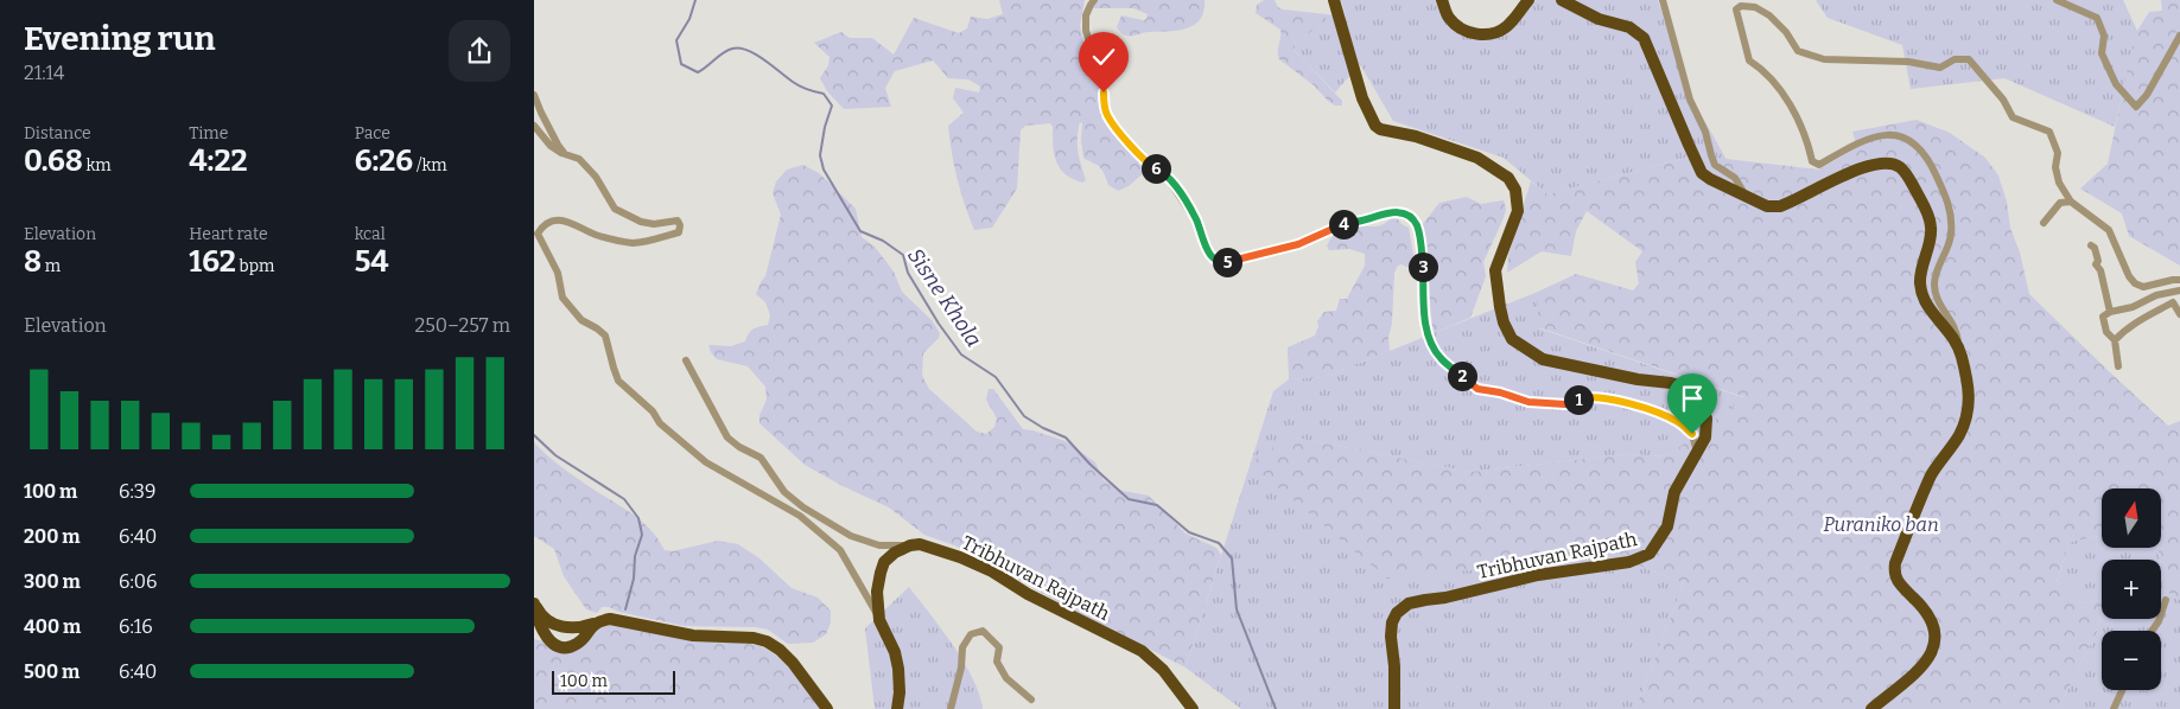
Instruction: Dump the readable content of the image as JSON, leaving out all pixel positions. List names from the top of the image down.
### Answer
{
  "streets": {
    "highway": ["Tribhuvan Rajpath"]
  },
  "water": ["Sisne Khola"],
  "parks": ["Puraniko ban"],
  "scale_bar": "100 m",
  "north": "top",
  "page": {
    "heading": ["Evening run", "21:14"],
    "stats": [
      ["Distance", "0.68 km"],
      ["Time", "4:22"],
      ["Pace", "6:26 /km"],
      ["Elevation", "8 m"],
      ["Heart rate", "162 bpm"],
      ["kcal", "54"]
    ],
    "pins": [
      "6",
      "4",
      "5",
      "3",
      "2",
      "1"
    ],
    "chart": ["Elevation", "250–257 m"],
    "list": [
      {
        "name": "100 m",
        "note": "6:39"
      },
      {
        "name": "200 m",
        "note": "6:40"
      },
      {
        "name": "300 m",
        "note": "6:06"
      },
      {
        "name": "400 m",
        "note": "6:16"
      },
      {
        "name": "500 m",
        "note": "6:40"
      }
    ],
    "map_buttons": ["+", "−"],
    "scale": "100 m"
  }
}
